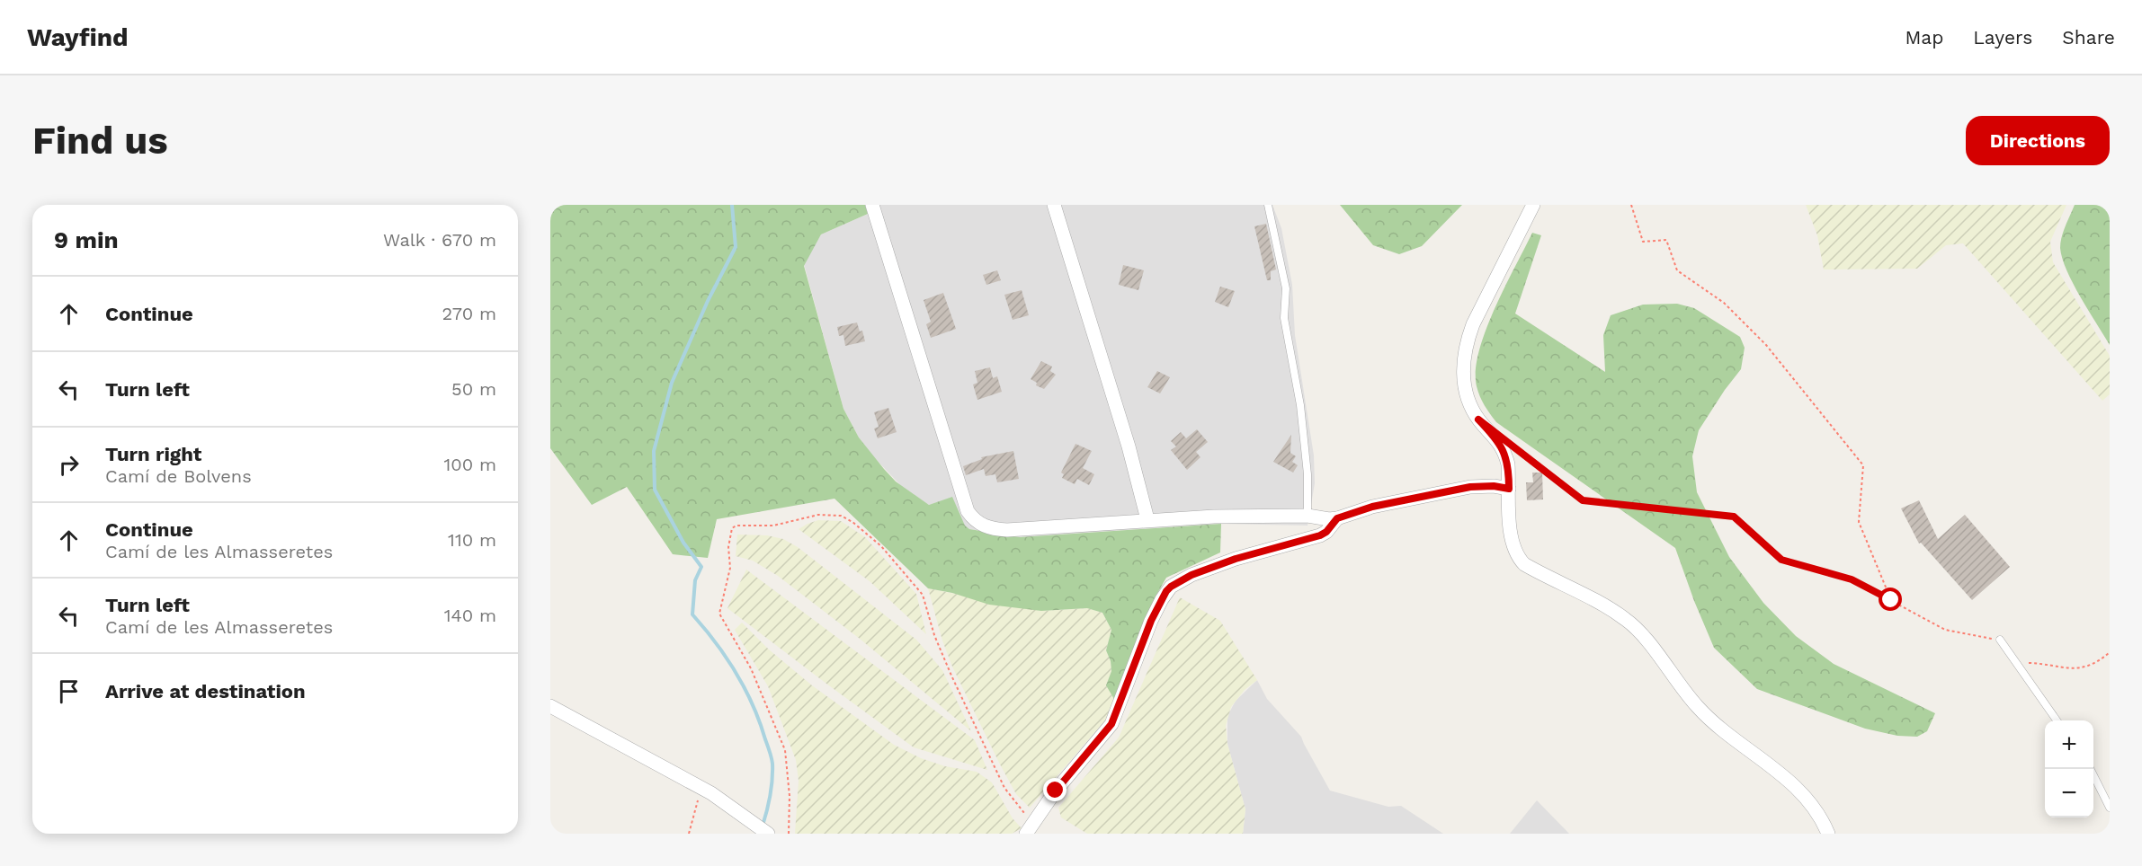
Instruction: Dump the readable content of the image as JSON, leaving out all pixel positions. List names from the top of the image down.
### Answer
{
  "page": {
    "header": "Wayfind",
    "nav": ["Map", "Layers", "Share"],
    "buttons": "Directions",
    "title": "Find us",
    "heading": ["9 min", "Walk · 670 m"],
    "list": [
      ["Continue", "270 m"],
      ["Turn left", "50 m"],
      ["Turn right", "Camí de Bolvens", "100 m"],
      ["Continue", "Camí de les Almasseretes", "110 m"],
      ["Turn left", "Camí de les Almasseretes", "140 m"],
      "Arrive at destination"
    ],
    "map_buttons": ["+", "−"]
  }
}
